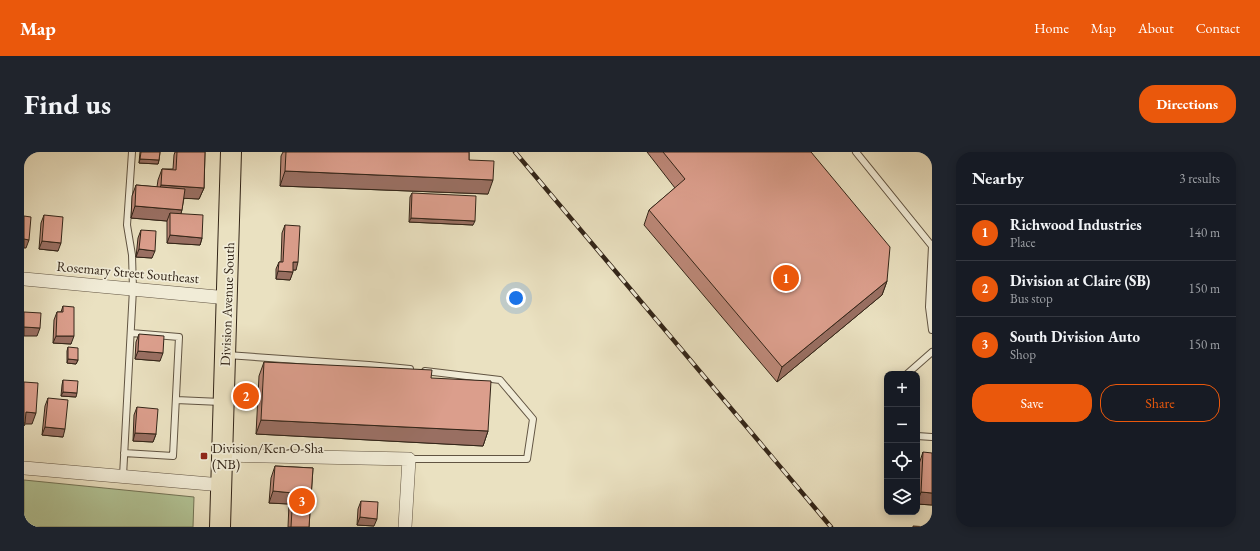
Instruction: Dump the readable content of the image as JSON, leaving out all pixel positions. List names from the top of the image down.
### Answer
{
  "streets": {
    "main road": ["Division Avenue South"],
    "street": ["Rosemary Street Southeast"]
  },
  "crossings": [
    ["Rosemary Street Southeast", "Division Avenue South"]
  ],
  "places": {
    "transit": ["Division/Ken-O-Sha (NB)"]
  },
  "page": {
    "header": "Map",
    "nav": [
      "Home",
      "Map",
      "About",
      "Contact"
    ],
    "buttons": [
      "Directions",
      ["Save", "Share"]
    ],
    "title": "Find us",
    "heading": ["Nearby", "3 results"],
    "list": [
      {
        "mark": "1",
        "name": "Richwood Industries",
        "note": "Place",
        "value": "140 m"
      },
      {
        "mark": "2",
        "name": "Division at Claire (SB)",
        "note": "Bus stop",
        "value": "150 m"
      },
      {
        "mark": "3",
        "name": "South Division Auto",
        "note": "Shop",
        "value": "150 m"
      }
    ],
    "pins": ["1", "2", "3"],
    "map_buttons": ["+", "−"]
  }
}
